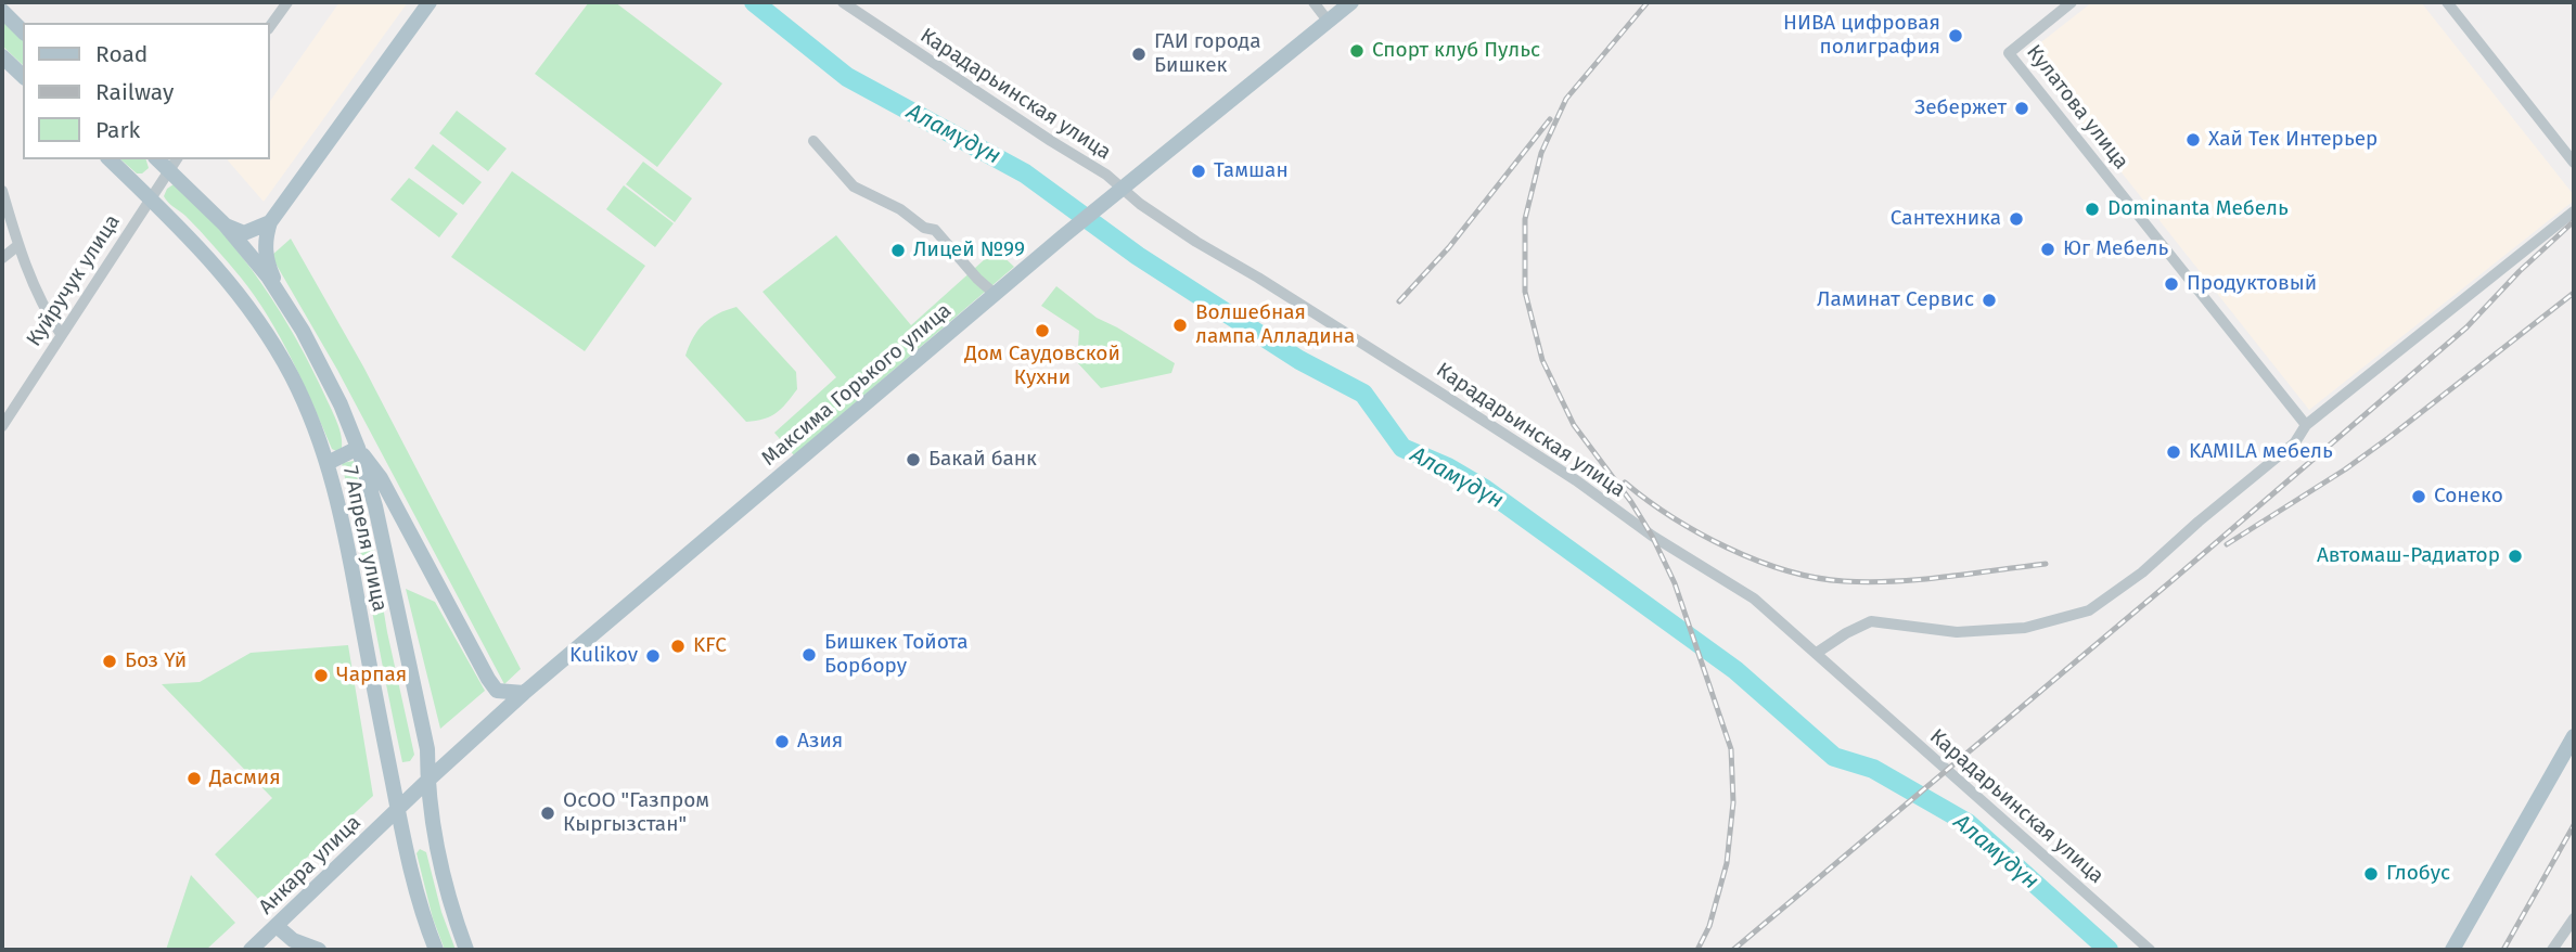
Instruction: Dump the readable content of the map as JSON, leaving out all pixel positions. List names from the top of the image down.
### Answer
{
  "streets": {
    "main road": ["Максима Горького улица", "7 Апреля улица", "Анкара улица"],
    "street": ["Карадарьинская улица", "Кулатова улица", "Куйручук улица"]
  },
  "crossings": [
    ["Карадарьинская улица", "Максима Горького улица"],
    ["Куйручук улица", "7 Апреля улица"],
    ["Максима Горького улица", "7 Апреля улица"],
    ["Максима Горького улица", "Анкара улица"],
    ["7 Апреля улица", "Анкара улица"]
  ],
  "water": ["Аламүдүн"],
  "places": [
    "НИВА цифровая полиграфия",
    "Спорт клуб Пульс",
    "ГАИ города Бишкек",
    "Зебержет",
    "Хай Тек Интерьер",
    "Тамшан",
    "Dominanta Мебель",
    "Сантехника",
    "Юг Мебель",
    "Лицей №99",
    "Продуктовый",
    "Ламинат Сервис",
    "Волшебная лампа Алладина",
    "Дом Саудовской Кухни",
    "KAMILA мебель",
    "Бакай банк",
    "Сонеко",
    "Автомаш-Радиатор",
    "KFC",
    "Бишкек Тойота Борбору",
    "Kulikov",
    "Боз Үй",
    "Чарпая",
    "Азия",
    "Дасмия",
    "ОсОО \"Газпром Кыргызстан\"",
    "Глобус"
  ],
  "legend": ["Road", "Railway", "Park"]
}
